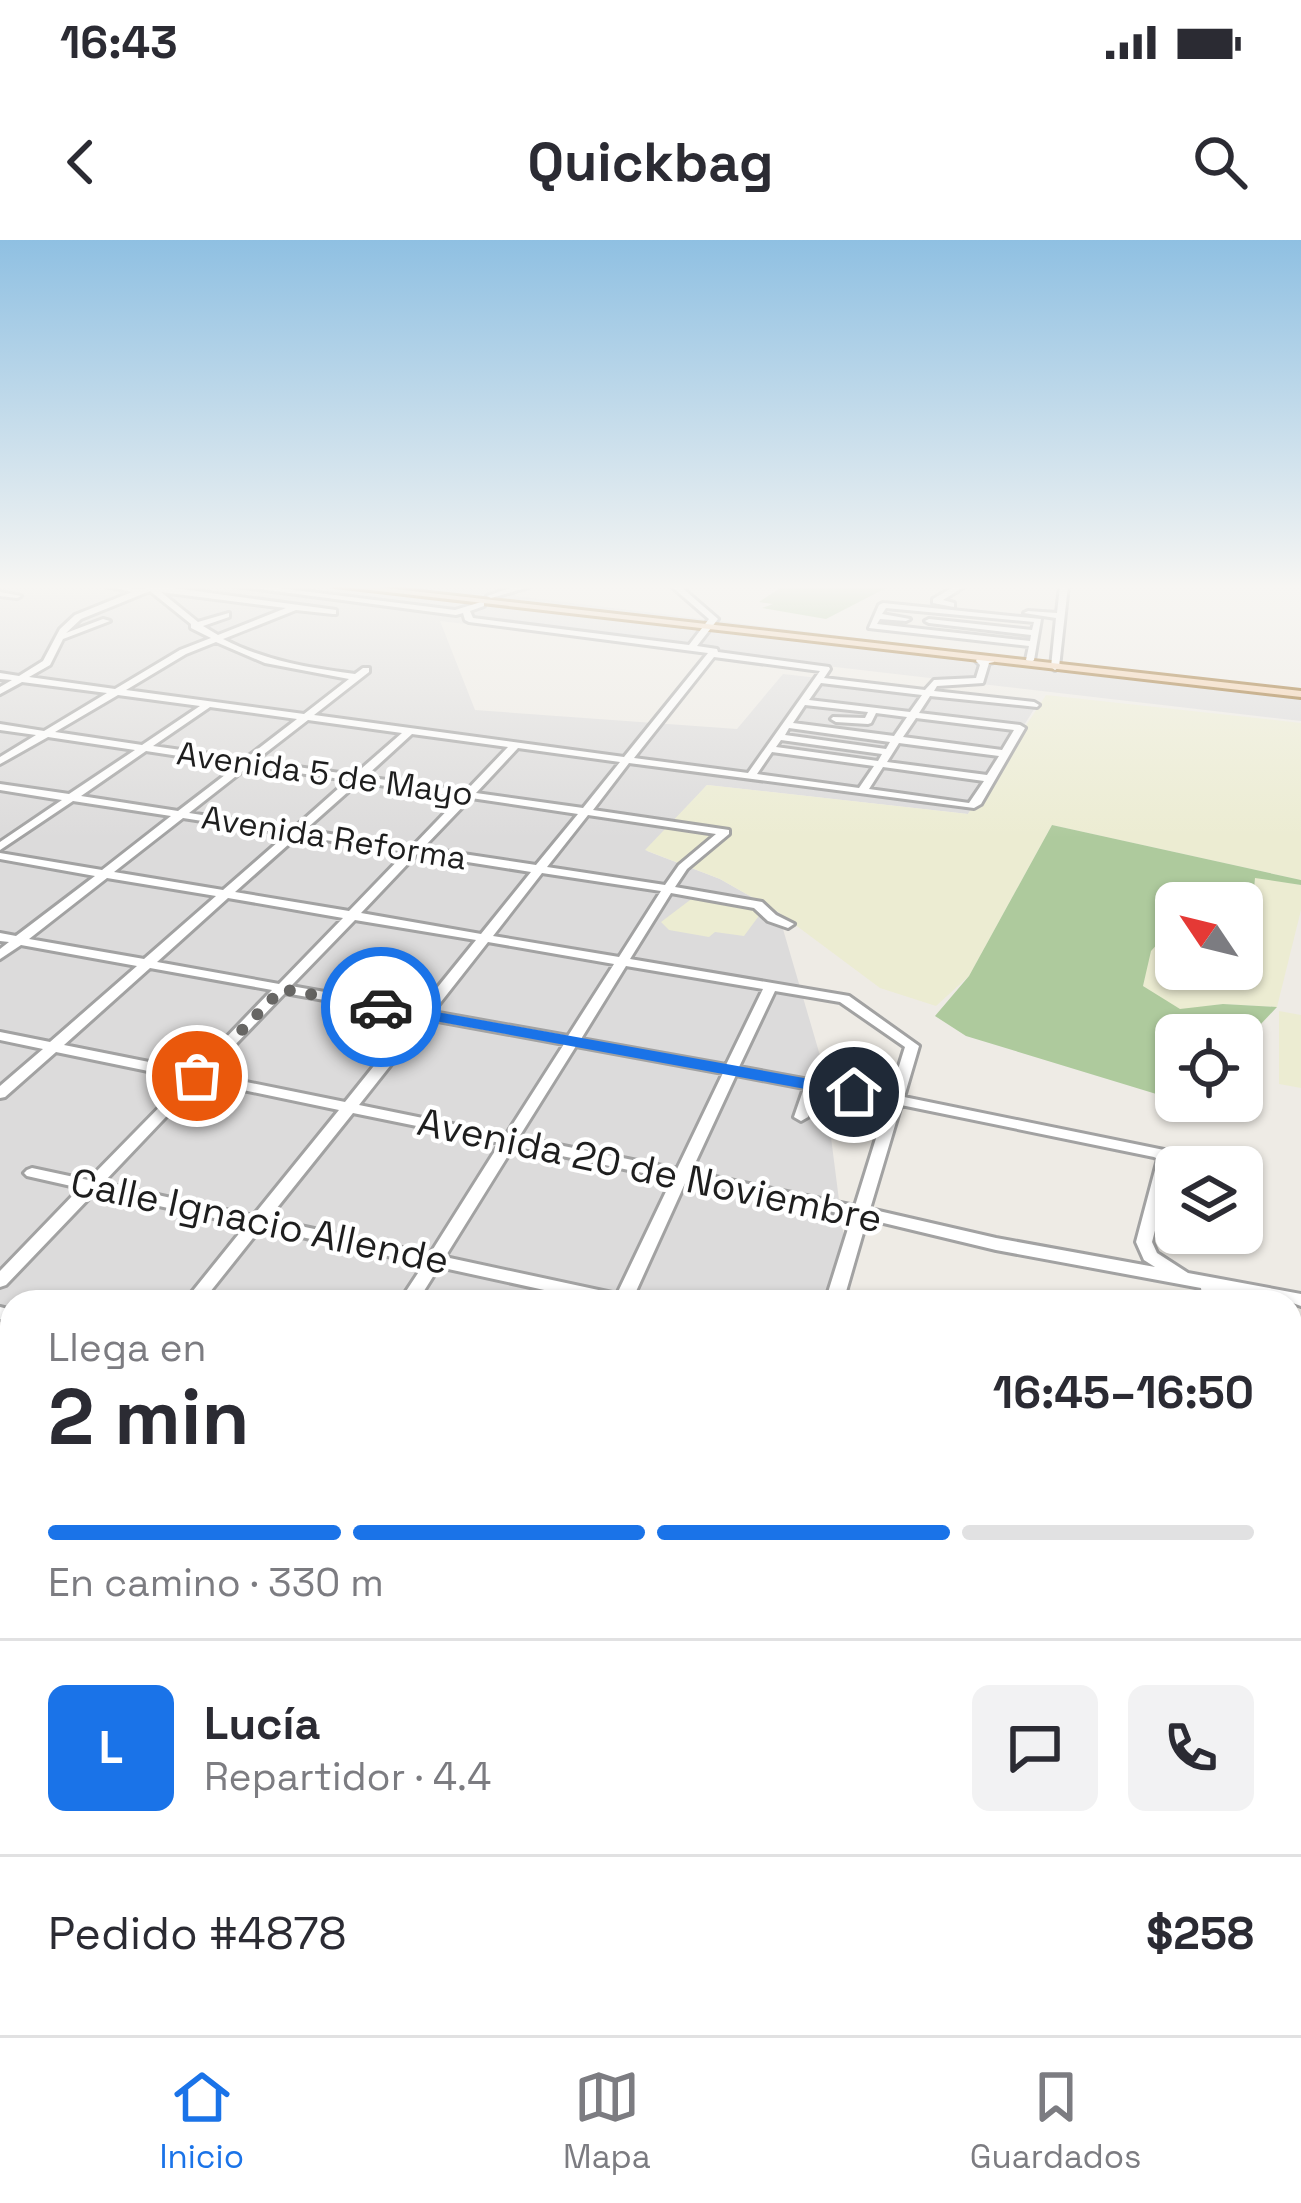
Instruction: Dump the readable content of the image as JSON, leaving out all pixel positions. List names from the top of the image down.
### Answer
{
  "streets": {
    "street": [
      "Avenida 5 de Mayo",
      "Avenida Reforma",
      "Avenida 20 de Noviembre",
      "Calle Ignacio Allende"
    ]
  },
  "crossings": [
    ["Avenida 5 de Mayo", "Avenida Reforma"]
  ],
  "north": "top left",
  "page": {
    "status": "16:43",
    "header": "Quickbag",
    "heading": ["2 min", "Llega en", "16:45–16:50"],
    "panel": [
      "Lucía",
      "Repartidor · 4.4",
      "Pedido #4878",
      "$258"
    ],
    "bar": "En camino · 330 m",
    "round": "L",
    "tabs": ["Inicio", "Mapa", "Guardados"]
  }
}
